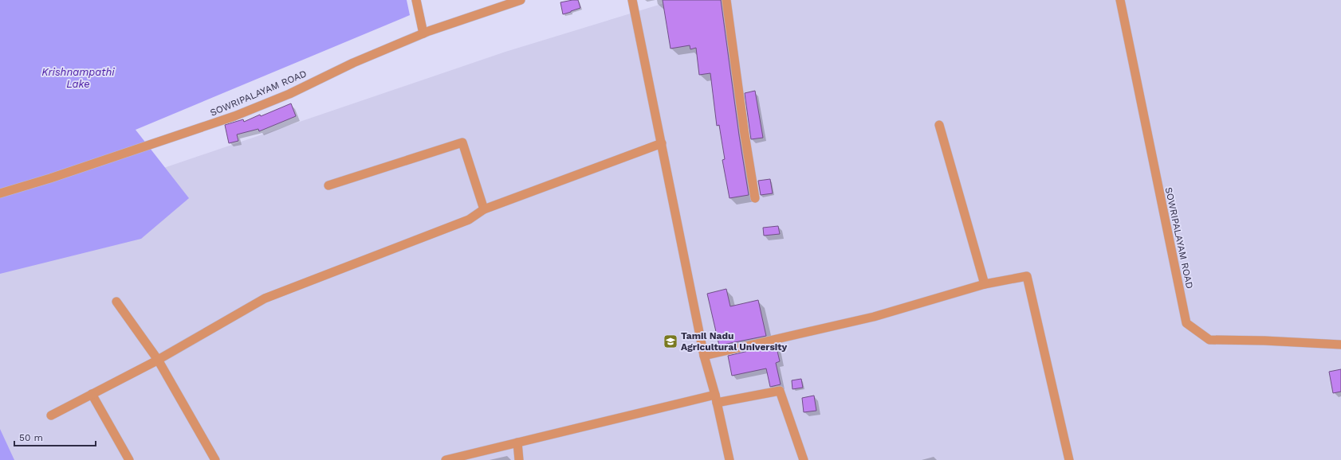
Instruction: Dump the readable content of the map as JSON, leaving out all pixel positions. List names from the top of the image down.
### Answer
{
  "streets": {
    "street": ["SOWRIPALAYAM ROAD"]
  },
  "water": ["Krishnampathi Lake"],
  "places": {
    "school or university": ["Tamil Nadu Agricultural University"]
  },
  "scale_bar": "50 m"
}
